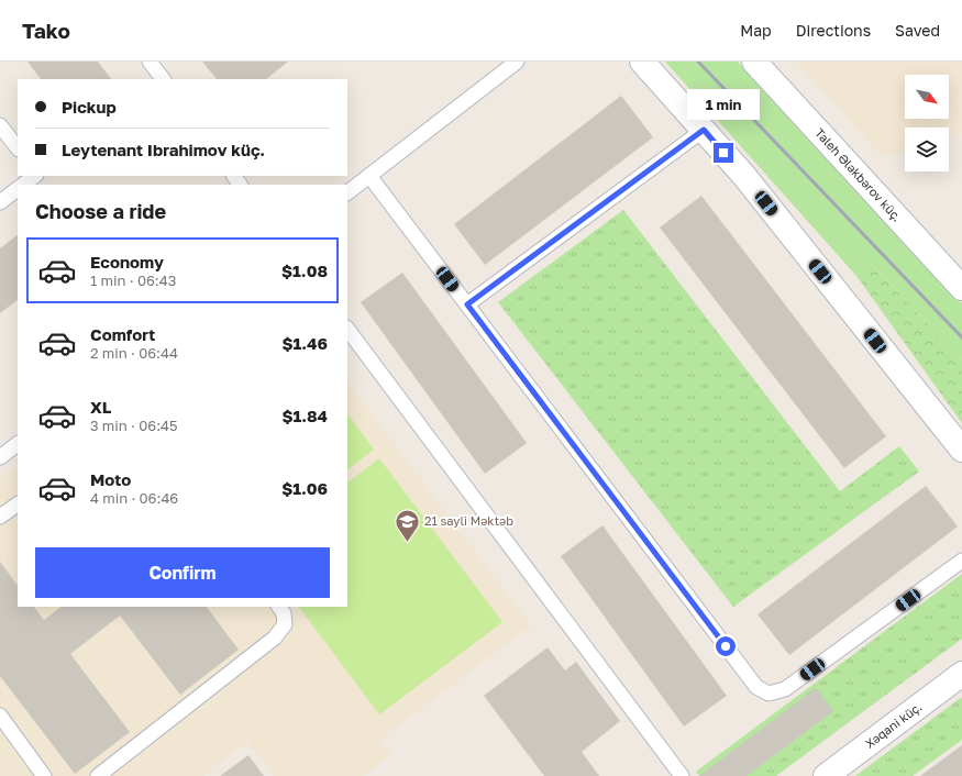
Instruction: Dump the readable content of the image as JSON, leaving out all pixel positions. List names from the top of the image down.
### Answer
{
  "streets": {
    "street": ["Taleh Ələkbərov küç.", "Xəqani küç."]
  },
  "places": {
    "school or university": ["21 sayli Məktəb"]
  },
  "north": "bottom right",
  "page": {
    "header": "Tako",
    "nav": ["Map", "Directions", "Saved"],
    "banner": ["Pickup", "Leytenant Ibrahimov küç."],
    "bubble": "1 min",
    "heading": "Choose a ride",
    "list": [
      {
        "name": "Economy",
        "note": "1 min · 06:43",
        "value": "$1.08"
      },
      {
        "name": "Comfort",
        "note": "2 min · 06:44",
        "value": "$1.46"
      },
      {
        "name": "XL",
        "note": "3 min · 06:45",
        "value": "$1.84"
      },
      {
        "name": "Moto",
        "note": "4 min · 06:46",
        "value": "$1.06"
      }
    ],
    "buttons": "Confirm"
  }
}
